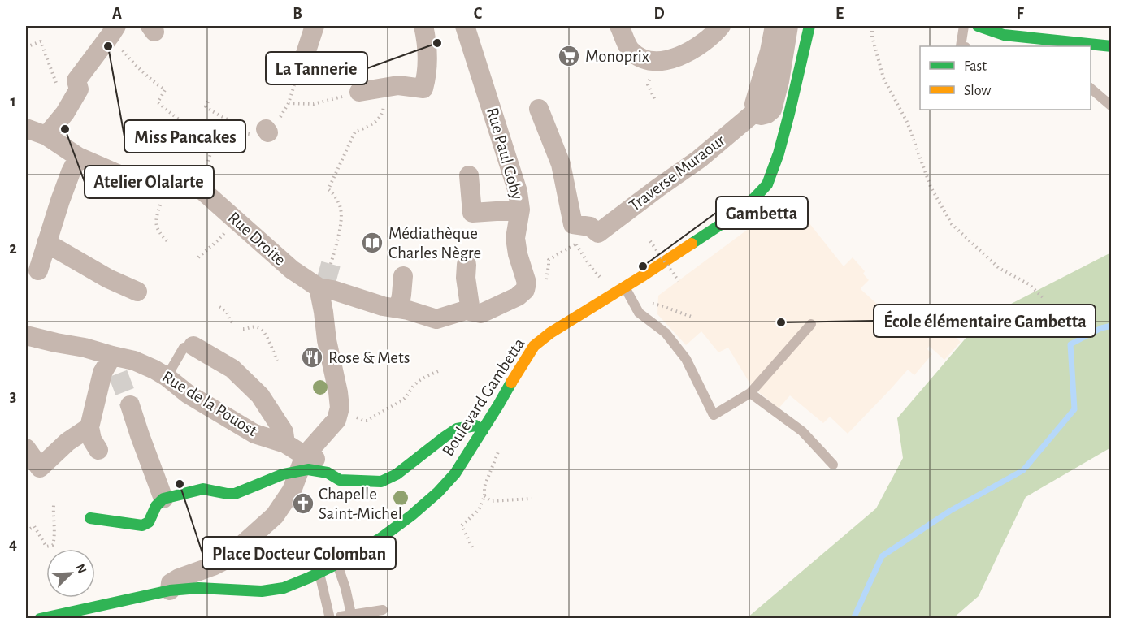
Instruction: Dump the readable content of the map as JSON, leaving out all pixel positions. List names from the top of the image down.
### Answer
{
  "streets": {
    "street": [
      "Rue Paul Goby",
      "Traverse Muraour",
      "Rue Droite",
      "Boulevard Gambetta",
      "Rue de la Pouost"
    ]
  },
  "crossings": [
    ["Rue Paul Goby", "Rue Droite"]
  ],
  "places": {
    "other": [
      "La Tannerie",
      "Miss Pancakes",
      "Atelier Olalarte",
      "Gambetta",
      "École élémentaire Gambetta",
      "Place Docteur Colomban"
    ],
    "supermarket": ["Monoprix"],
    "library": ["Médiathèque Charles Nègre"],
    "restaurant": ["Rose & Mets"],
    "church": ["Chapelle Saint-Michel"]
  },
  "legend": ["Fast", "Slow"],
  "north": "top right",
  "grid": {
    "columns": [
      "A",
      "B",
      "C",
      "D",
      "E",
      "F"
    ],
    "rows": [
      "1",
      "2",
      "3",
      "4"
    ]
  }
}
